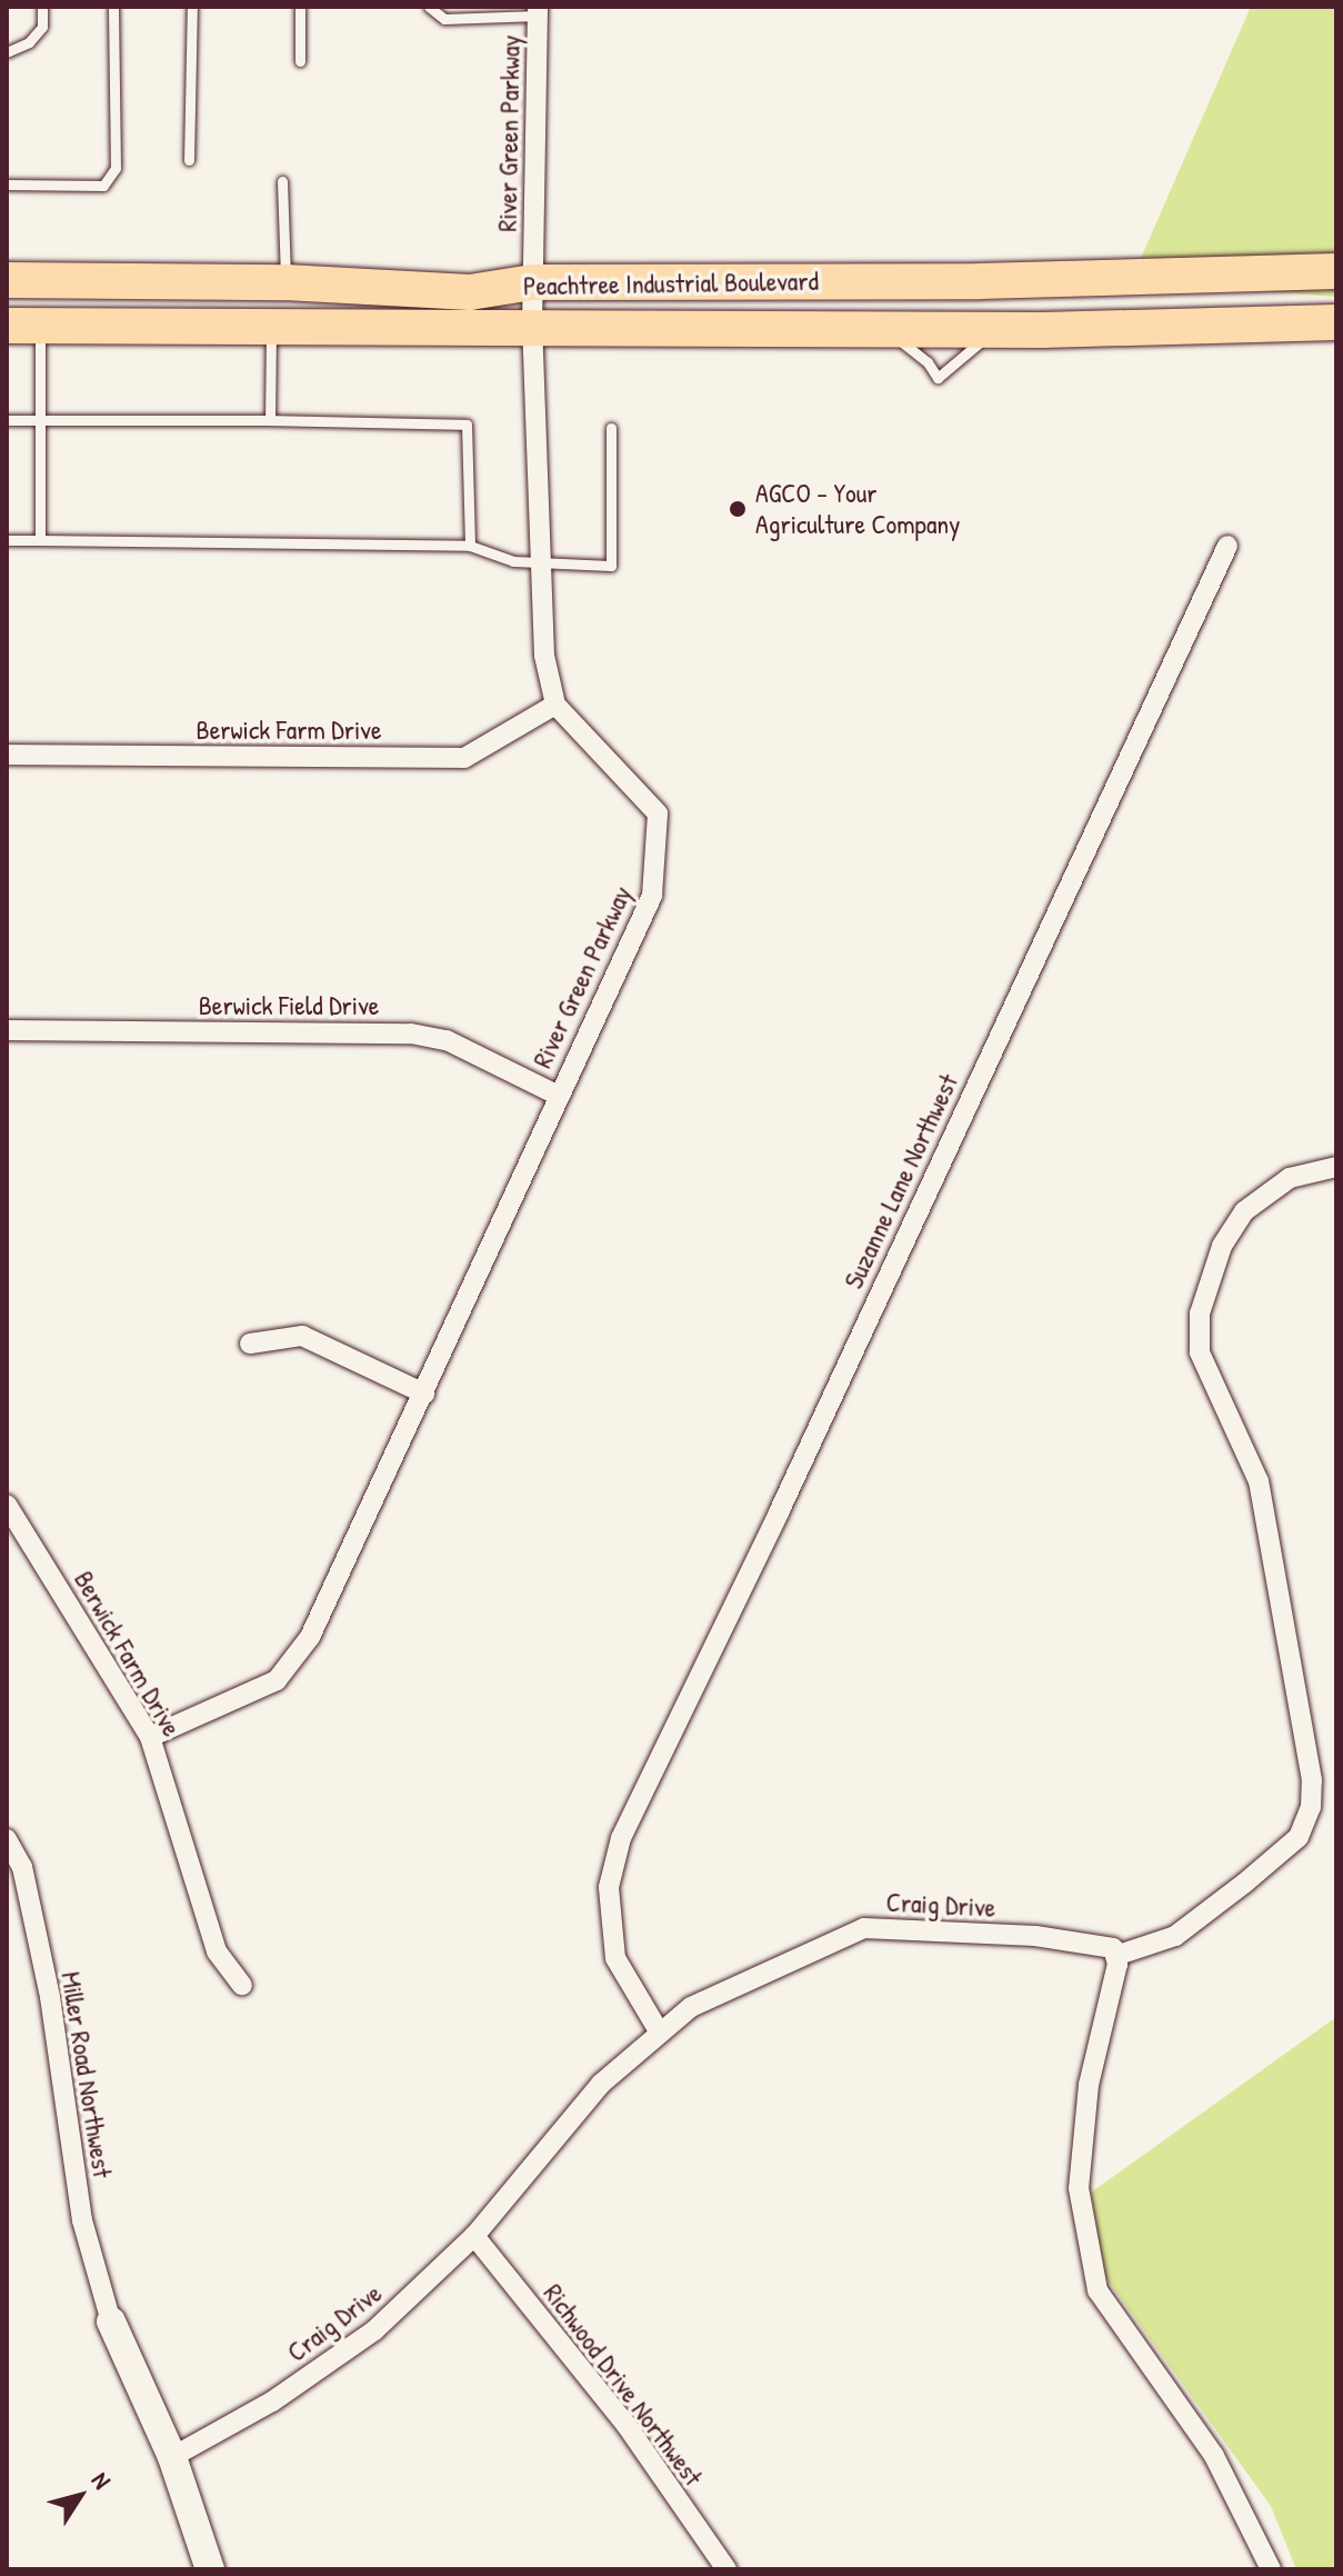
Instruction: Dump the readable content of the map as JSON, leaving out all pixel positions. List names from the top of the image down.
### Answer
{
  "streets": {
    "highway": ["Peachtree Industrial Boulevard"],
    "street": [
      "River Green Parkway",
      "Berwick Farm Drive",
      "Berwick Field Drive",
      "Suzanne Lane Northwest",
      "Craig Drive",
      "Miller Road Northwest",
      "Richwood Drive Northwest"
    ]
  },
  "crossings": [
    ["River Green Parkway", "Peachtree Industrial Boulevard"],
    ["River Green Parkway", "Berwick Farm Drive"],
    ["River Green Parkway", "Berwick Field Drive"],
    ["Suzanne Lane Northwest", "Craig Drive"],
    ["Craig Drive", "Richwood Drive Northwest"]
  ],
  "places": ["AGCO - Your Agriculture Company"],
  "north": "top right"
}
